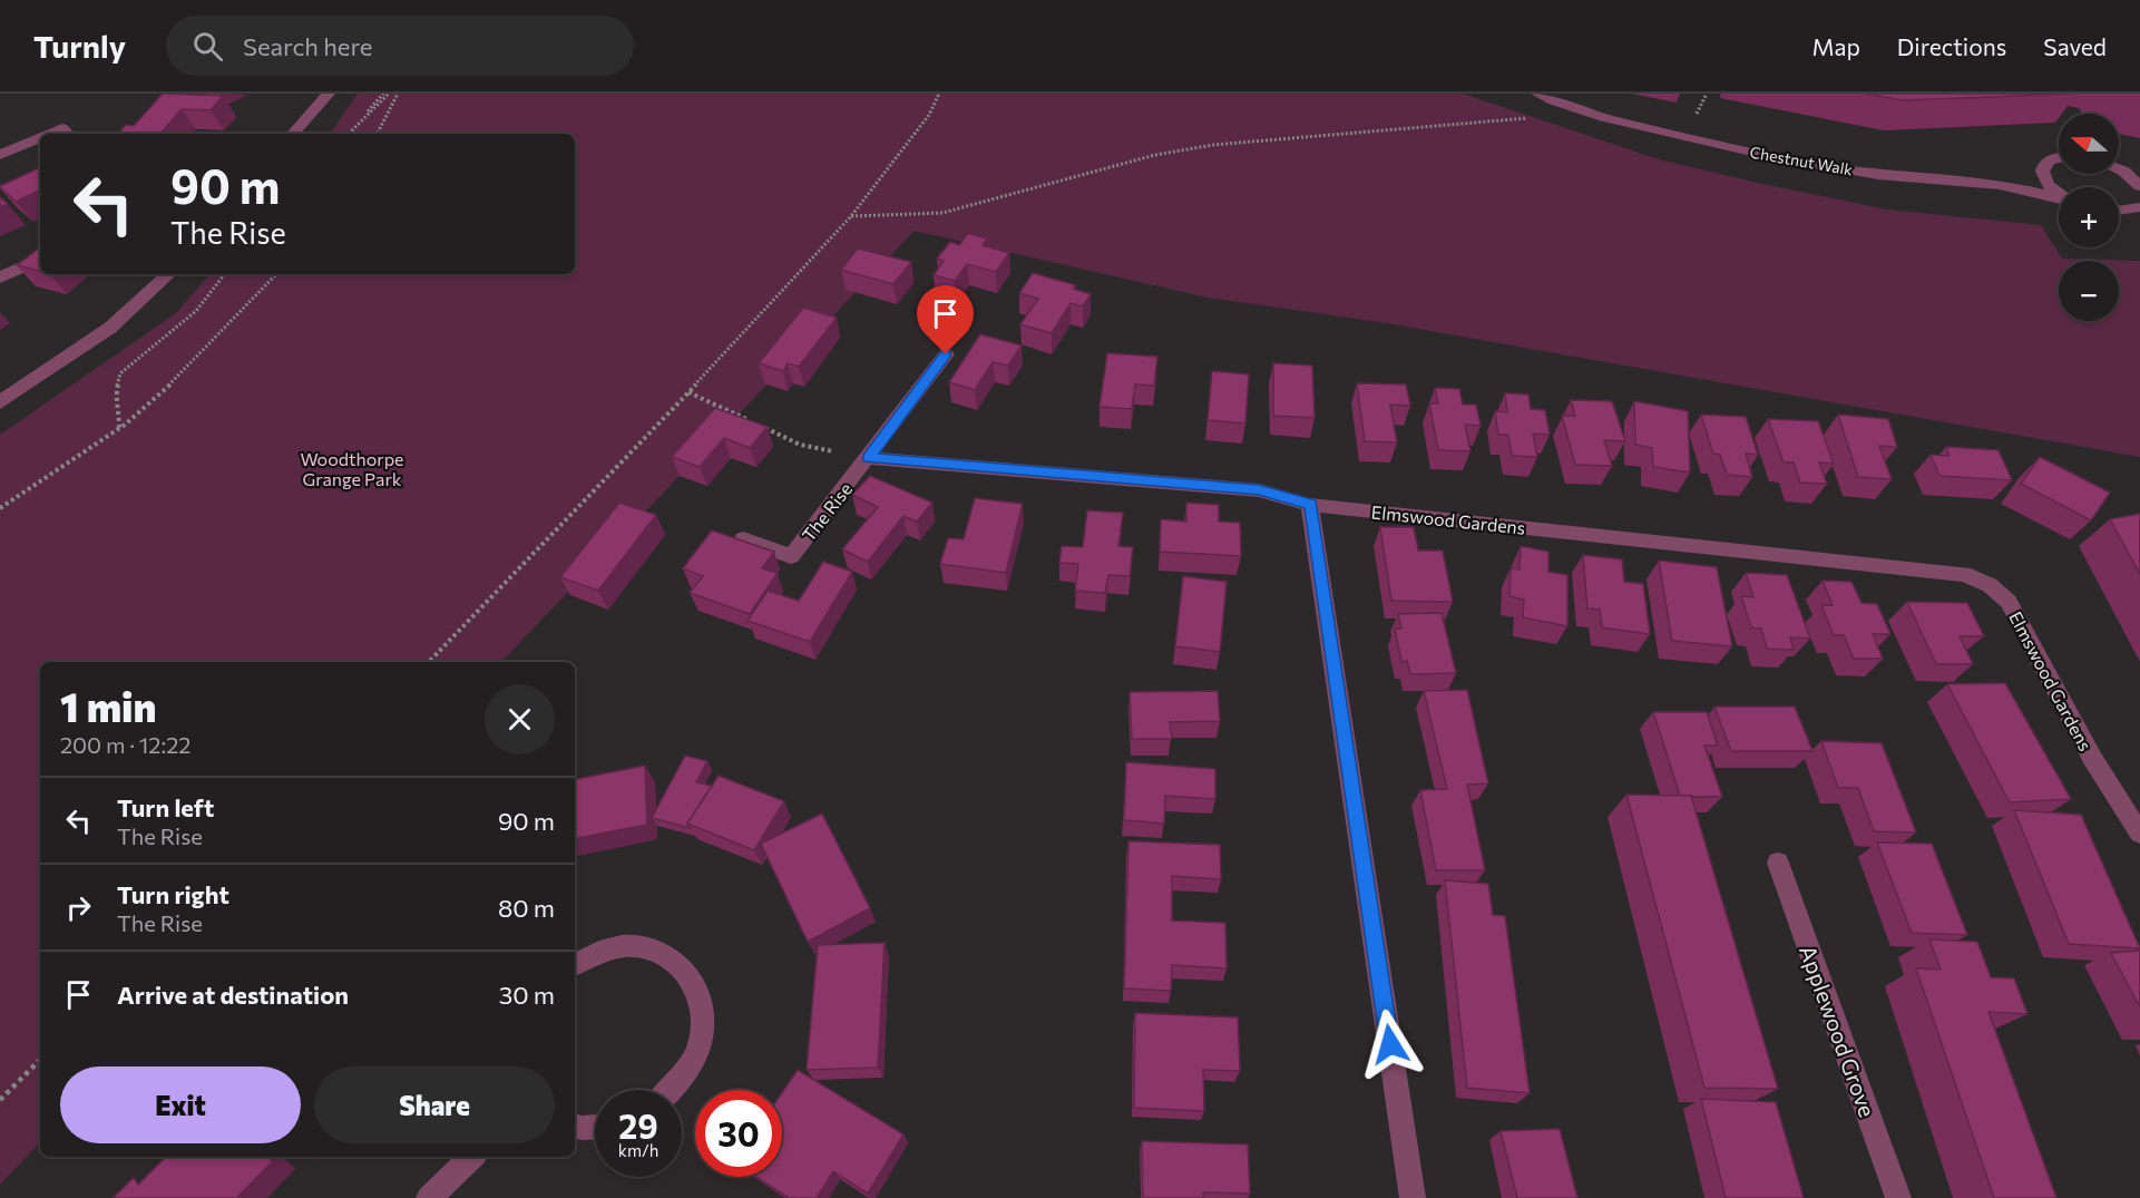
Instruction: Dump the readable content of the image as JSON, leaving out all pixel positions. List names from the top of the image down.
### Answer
{
  "streets": {
    "street": [
      "Chestnut Walk",
      "The Rise",
      "Elmswood Gardens",
      "Applewood Grove"
    ]
  },
  "parks": ["Woodthorpe Grange Park"],
  "north": "left",
  "page": {
    "header": "Turnly",
    "search": "Search here",
    "nav": ["Map", "Directions", "Saved"],
    "map_buttons": ["+", "−"],
    "turn": ["90 m", "The Rise"],
    "heading": ["1 min", "200 m · 12:22"],
    "list": [
      {
        "name": "Turn left",
        "note": "The Rise",
        "value": "90 m"
      },
      {
        "name": "Turn right",
        "note": "The Rise",
        "value": "80 m"
      },
      {
        "name": "Arrive at destination",
        "value": "30 m"
      }
    ],
    "buttons": ["Exit", "Share"],
    "speed": "29 km/h",
    "limit": "30"
  }
}
